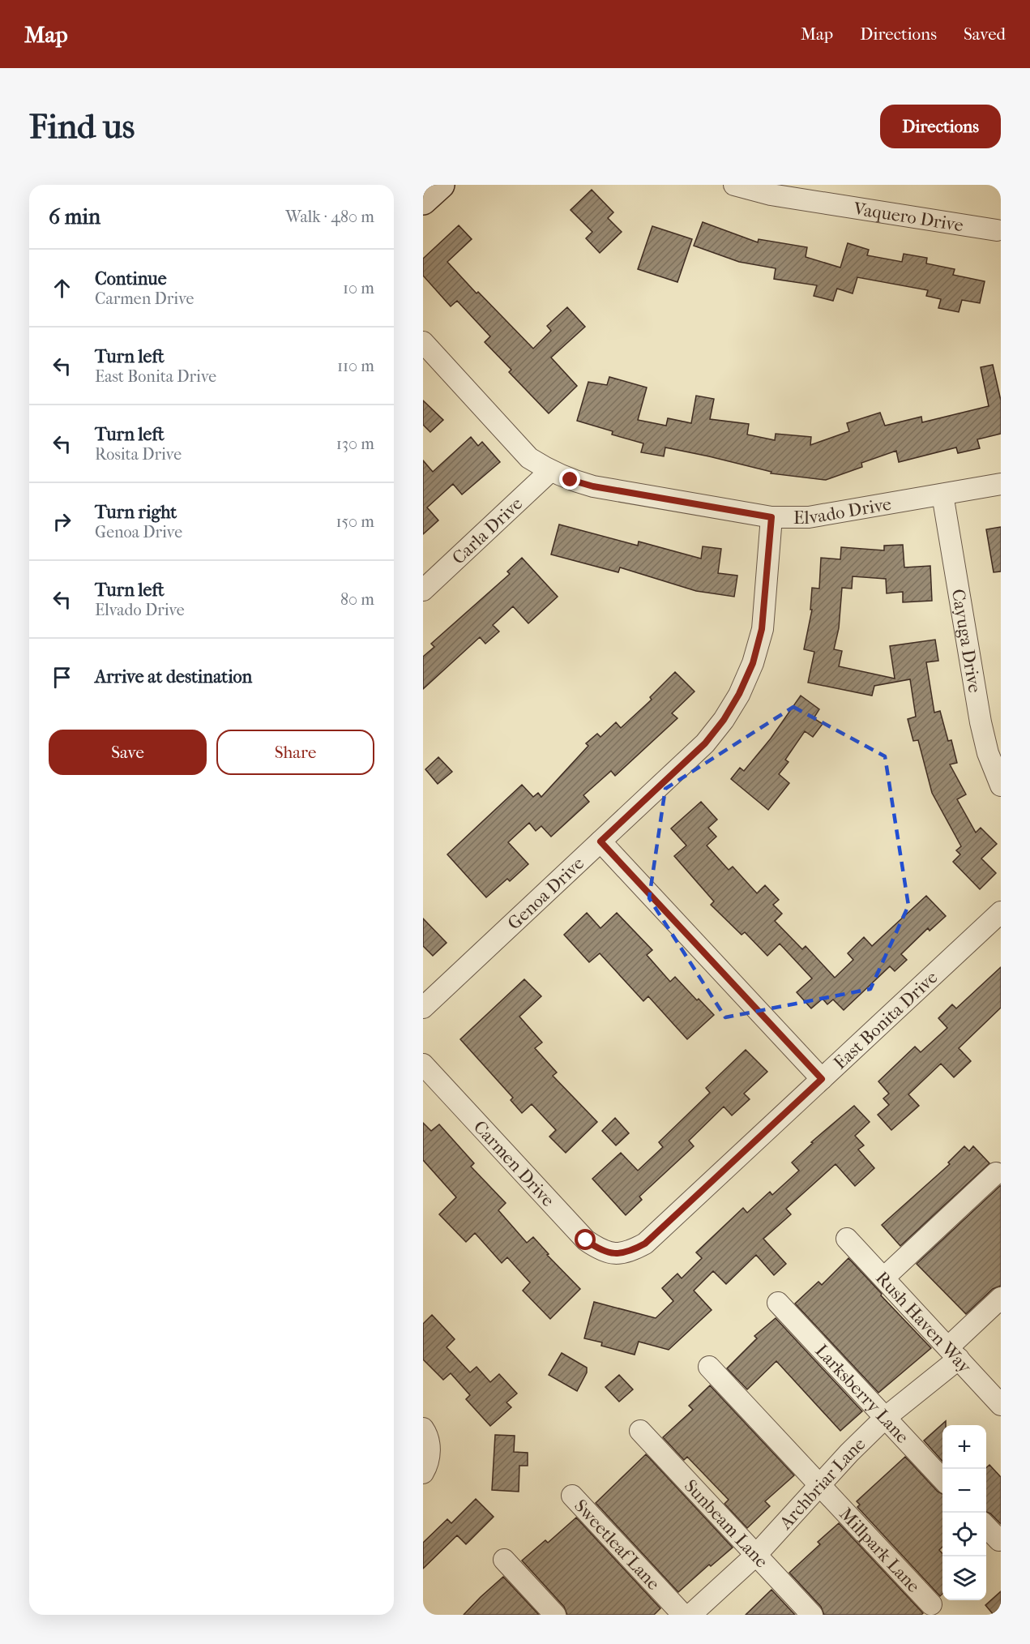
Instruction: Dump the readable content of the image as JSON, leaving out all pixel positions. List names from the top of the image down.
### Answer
{
  "streets": {
    "street": [
      "Vaquero Drive",
      "Elvado Drive",
      "Carla Drive",
      "Cayuga Drive",
      "Genoa Drive",
      "East Bonita Drive",
      "Carmen Drive",
      "Rush Haven Way",
      "Larksberry Lane",
      "Archbriar Lane",
      "Sunbeam Lane",
      "Sweetleaf Lane",
      "Millpark Lane"
    ]
  },
  "crossings": [
    ["Elvado Drive", "Carla Drive"],
    ["Elvado Drive", "Cayuga Drive"],
    ["Elvado Drive", "Genoa Drive"],
    ["East Bonita Drive", "Carmen Drive"],
    ["Rush Haven Way", "Archbriar Lane"],
    ["Larksberry Lane", "Archbriar Lane"],
    ["Archbriar Lane", "Sunbeam Lane"],
    ["Archbriar Lane", "Millpark Lane"]
  ],
  "page": {
    "header": "Map",
    "nav": ["Map", "Directions", "Saved"],
    "buttons": [
      "Directions",
      ["Save", "Share"]
    ],
    "title": "Find us",
    "heading": ["6 min", "Walk · 480 m"],
    "list": [
      ["Continue", "Carmen Drive", "10 m"],
      ["Turn left", "East Bonita Drive", "110 m"],
      ["Turn left", "Rosita Drive", "130 m"],
      ["Turn right", "Genoa Drive", "150 m"],
      ["Turn left", "Elvado Drive", "80 m"],
      "Arrive at destination"
    ],
    "map_buttons": ["+", "−"]
  }
}
